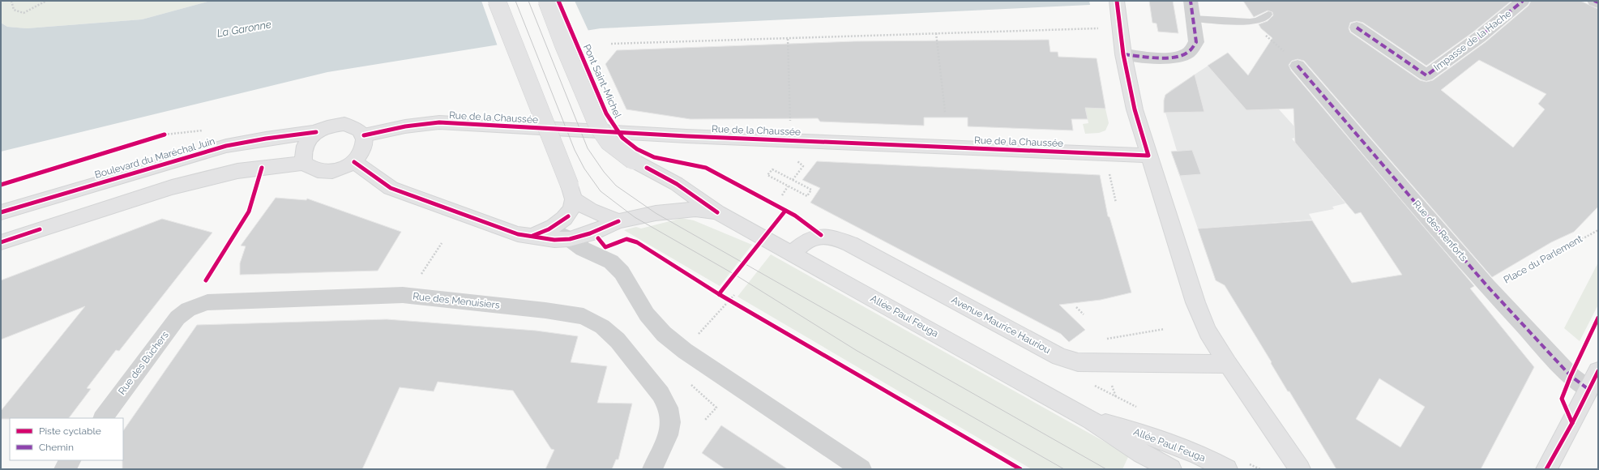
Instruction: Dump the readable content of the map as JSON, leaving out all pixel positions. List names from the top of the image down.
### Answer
{
  "streets": {
    "main road": [
      "Rue de la Chaussée",
      "Boulevard du Maréchal Juin",
      "Allée Paul Feuga",
      "Avenue Maurice Hauriou"
    ],
    "street": [
      "Impasse de la Hache",
      "Rue des Renforts",
      "Rue des Menuisiers",
      "Rue des Bûchers"
    ],
    "path": ["Place du Parlement"],
    "cycle path": ["Pont Saint-Michel"]
  },
  "crossings": [
    ["Rue de la Chaussée", "Boulevard du Maréchal Juin"],
    ["Rue de la Chaussée", "Allée Paul Feuga"],
    ["Boulevard du Maréchal Juin", "Allée Paul Feuga"],
    ["Rue des Renforts", "Place du Parlement"],
    ["Rue des Menuisiers", "Rue des Bûchers"],
    ["Allée Paul Feuga", "Avenue Maurice Hauriou"]
  ],
  "water": ["La Garonne"],
  "legend": ["Piste cyclable", "Chemin"]
}
